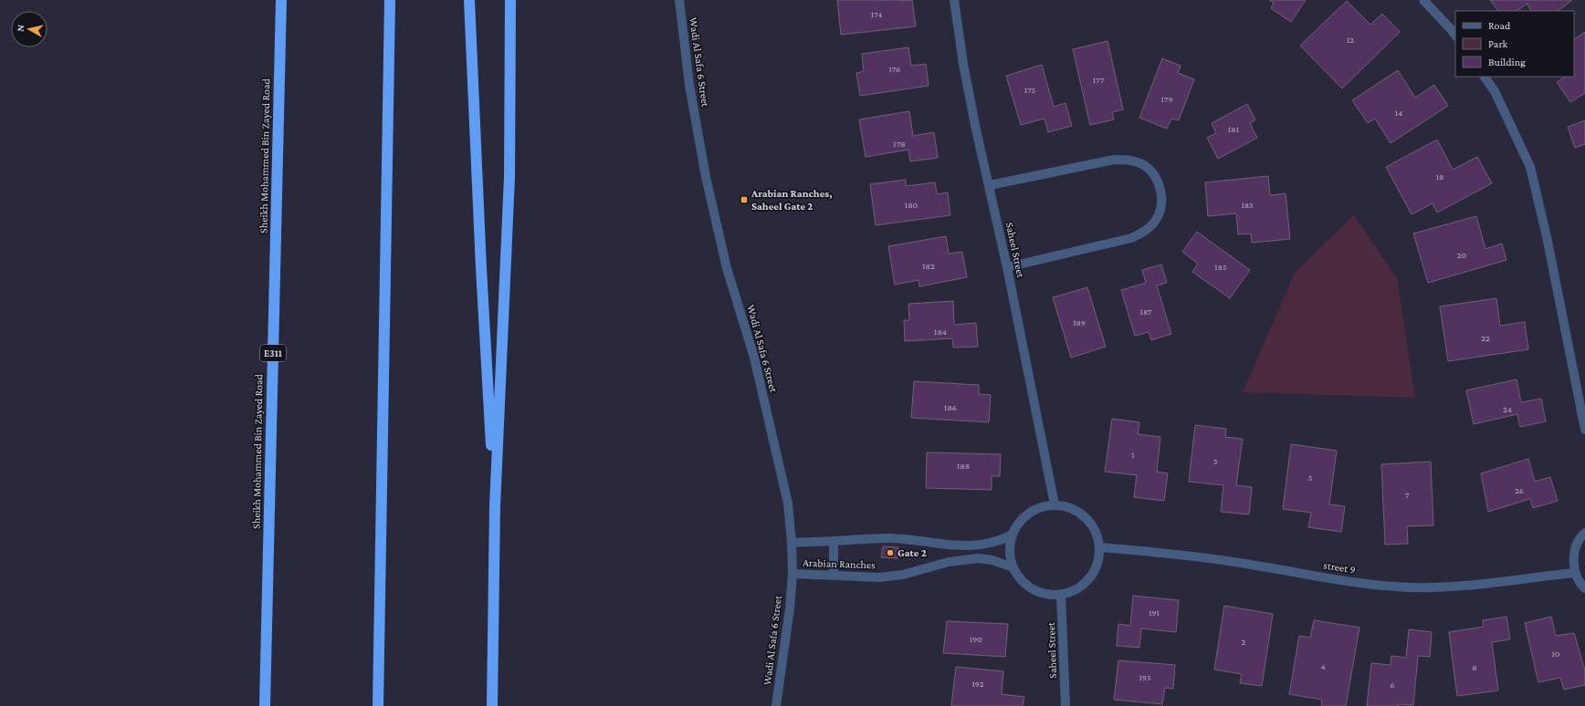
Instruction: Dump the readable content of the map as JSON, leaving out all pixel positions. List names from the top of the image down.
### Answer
{
  "streets": {
    "highway": ["Sheikh Mohammed Bin Zayed Road", "E311"],
    "street": [
      "Wadi Al Safa 6 Street",
      "Saheel Street",
      "Arabian Ranches",
      "street 9"
    ]
  },
  "crossings": [
    ["Wadi Al Safa 6 Street", "Arabian Ranches"],
    ["Saheel Street", "Arabian Ranches"],
    ["Saheel Street", "street 9"],
    ["Arabian Ranches", "street 9"]
  ],
  "places": {
    "transit": ["Arabian Ranches, Saheel Gate 2"],
    "other": ["Gate 2"]
  },
  "house_numbers": [
    "174",
    "12",
    "176",
    "177",
    "175",
    "179",
    "14",
    "181",
    "178",
    "18",
    "180",
    "183",
    "20",
    "182",
    "185",
    "187",
    "189",
    "184",
    "22",
    "186",
    "24",
    "1",
    "3",
    "188",
    "5",
    "26",
    "7",
    "191",
    "190",
    "2",
    "10",
    "4",
    "8",
    "193",
    "192",
    "6"
  ],
  "legend": ["Road", "Park", "Building"],
  "north": "left"
}
